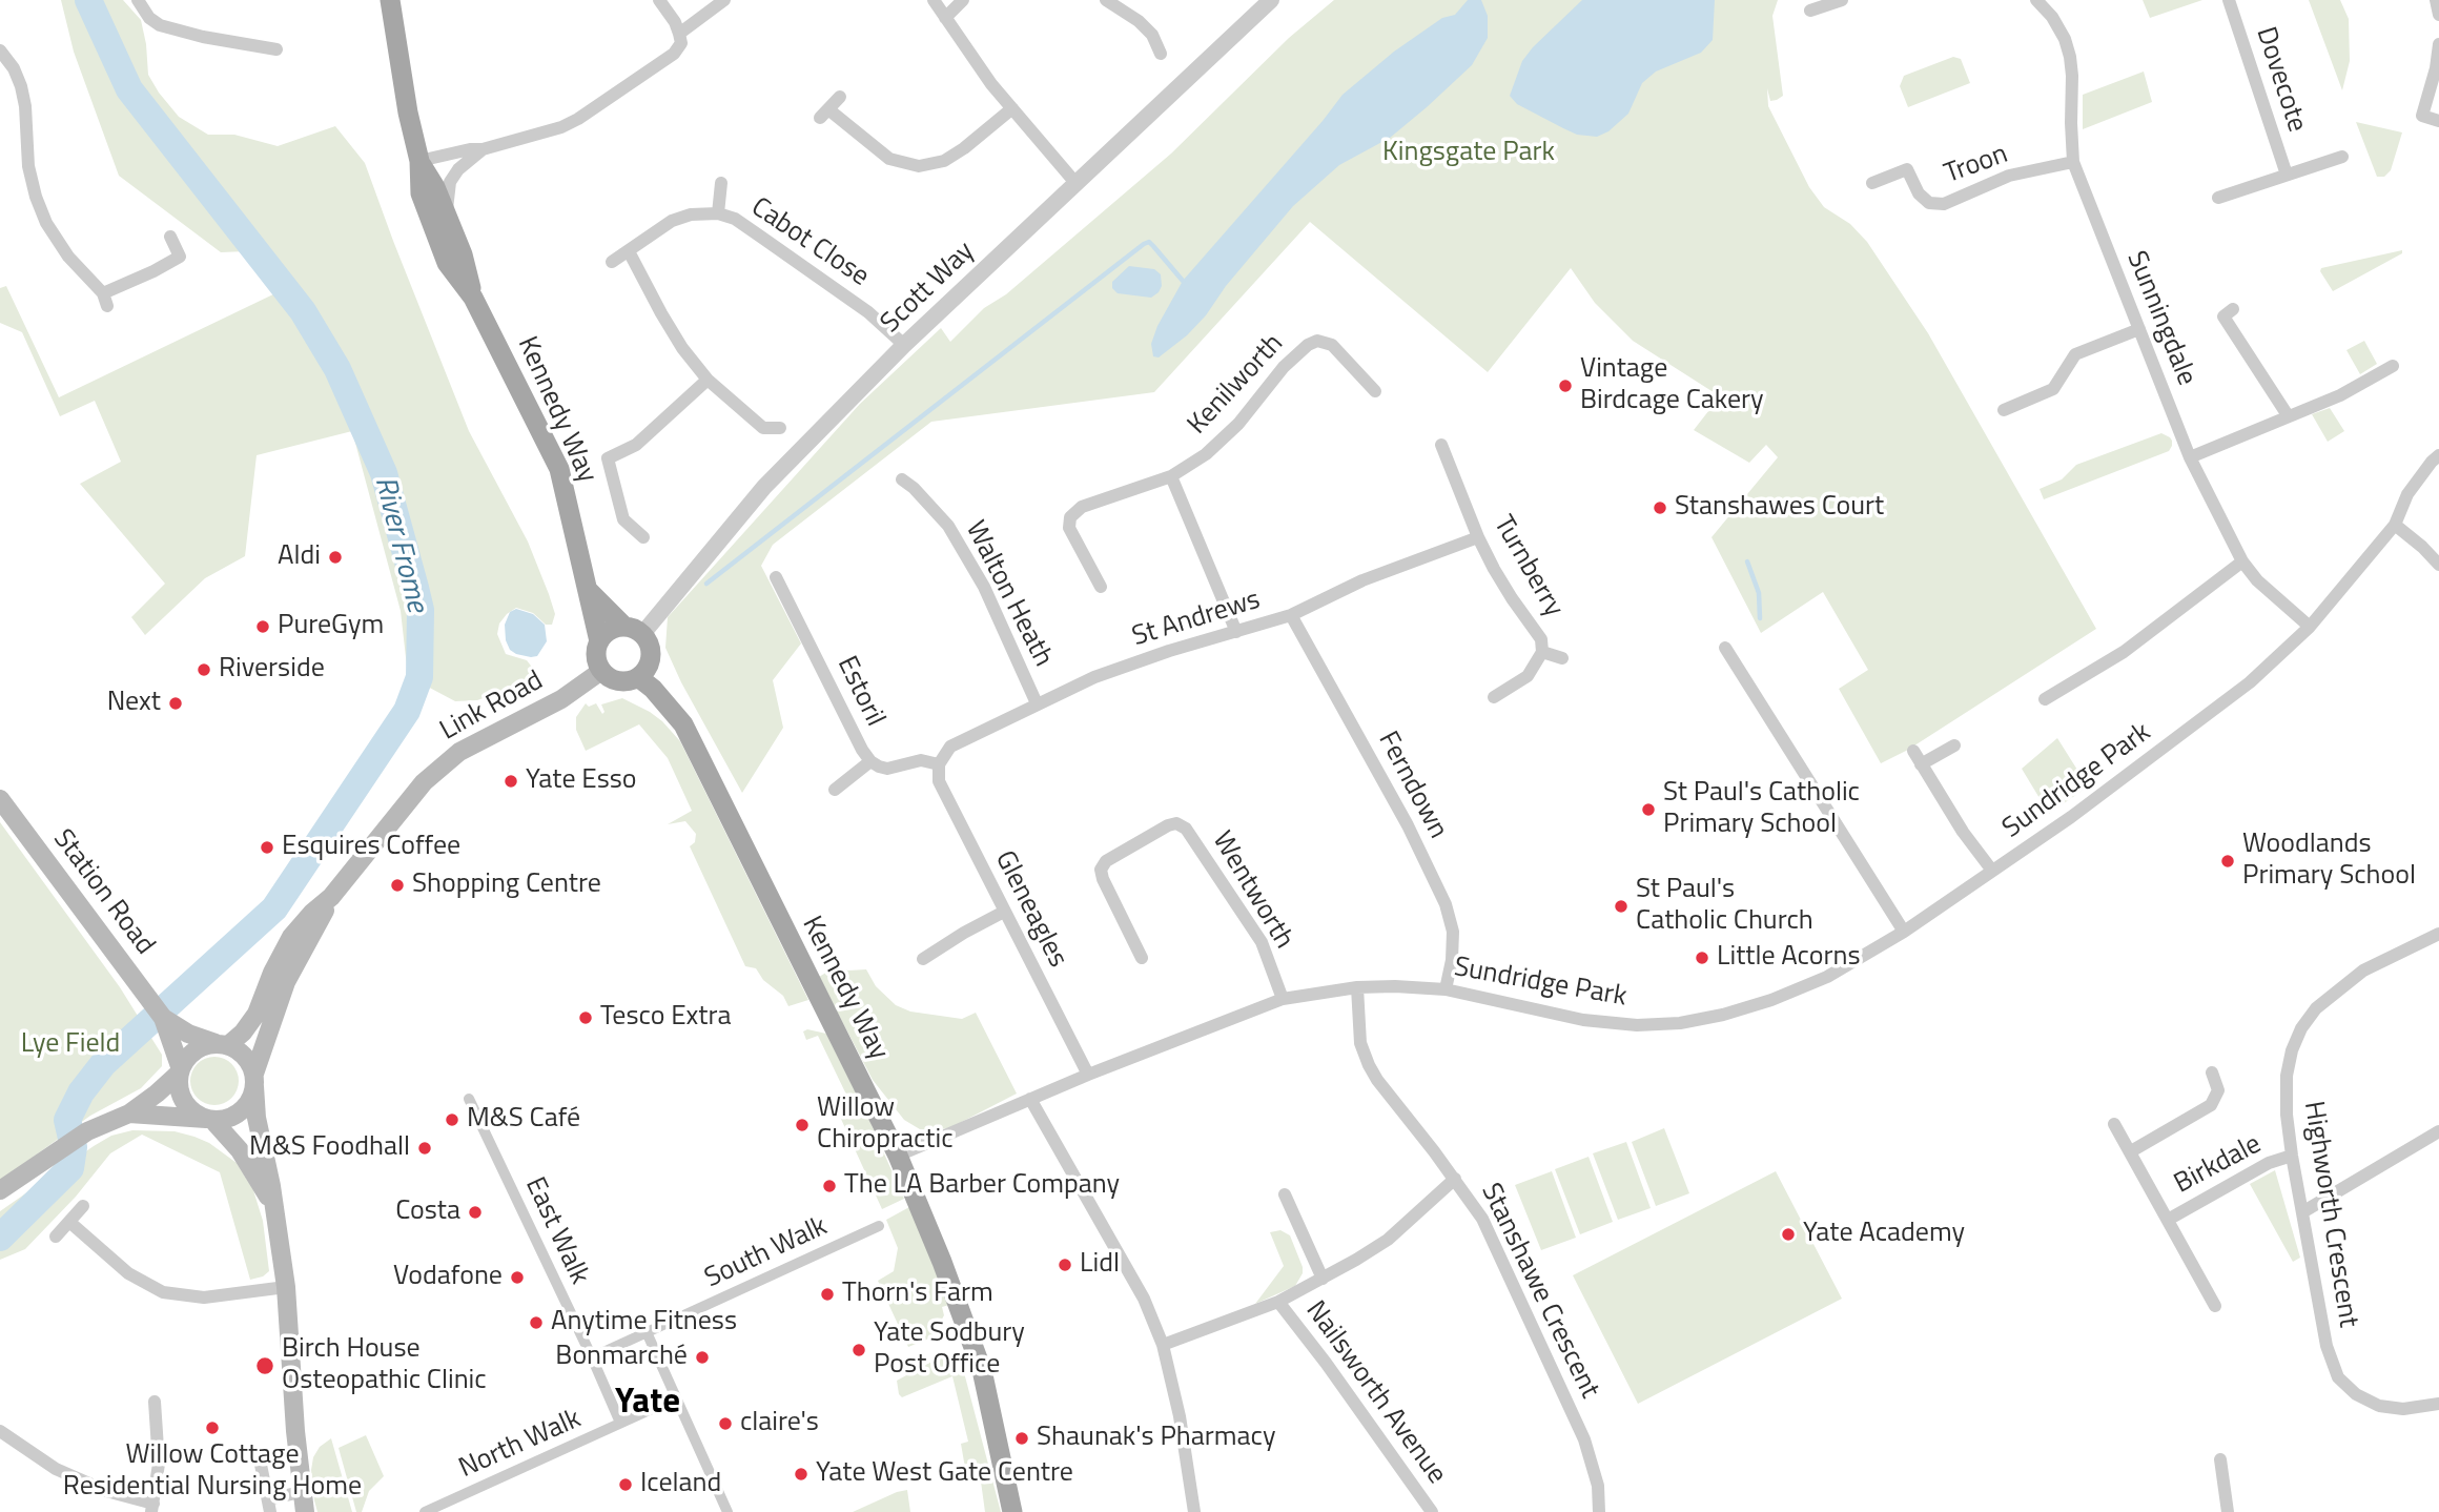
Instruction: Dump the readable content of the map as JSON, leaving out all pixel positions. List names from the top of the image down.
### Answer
{
  "streets": {
    "main road": ["Kennedy Way", "Link Road", "Station Road"],
    "street": [
      "Dovecote",
      "Troon",
      "Cabot Close",
      "Scott Way",
      "Sunningdale",
      "Kenilworth",
      "Turnberry",
      "Walton Heath",
      "St Andrews",
      "Estoril",
      "Sundridge Park",
      "Ferndown",
      "Wentworth",
      "Gleneagles",
      "Birkdale",
      "Highworth Crescent",
      "East Walk",
      "South Walk",
      "Stanshawe Crescent",
      "Nailsworth Avenue",
      "North Walk"
    ]
  },
  "crossings": [
    ["Troon", "Sunningdale"],
    ["Cabot Close", "Scott Way"],
    ["Scott Way", "Kennedy Way"],
    ["Scott Way", "Link Road"],
    ["Sunningdale", "Sundridge Park"],
    ["Kennedy Way", "Link Road"],
    ["Kennedy Way", "Sundridge Park"],
    ["Turnberry", "St Andrews"],
    ["Walton Heath", "St Andrews"],
    ["St Andrews", "Estoril"],
    ["St Andrews", "Ferndown"],
    ["St Andrews", "Gleneagles"],
    ["Estoril", "Gleneagles"],
    ["Link Road", "Station Road"],
    ["Sundridge Park", "Ferndown"],
    ["Sundridge Park", "Wentworth"],
    ["Sundridge Park", "Gleneagles"],
    ["Sundridge Park", "Stanshawe Crescent"],
    ["Birkdale", "Highworth Crescent"],
    ["East Walk", "South Walk"],
    ["East Walk", "North Walk"]
  ],
  "districts": ["Yate"],
  "water": ["River Frome"],
  "parks": ["Kingsgate Park", "Lye Field"],
  "places": [
    "Vintage Birdcage Cakery",
    "Stanshawes Court",
    "Aldi",
    "PureGym",
    "Riverside",
    "Next",
    "Yate Esso",
    "St Paul's Catholic Primary School",
    "Esquires Coffee",
    "Woodlands Primary School",
    "Shopping Centre",
    "St Paul's Catholic Church",
    "Little Acorns",
    "Tesco Extra",
    "M&S Café",
    "Willow Chiropractic",
    "M&S Foodhall",
    "The LA Barber Company",
    "Costa",
    "Yate Academy",
    "Lidl",
    "Vodafone",
    "Thorn's Farm",
    "Anytime Fitness",
    "Yate Sodbury Post Office",
    "Bonmarché",
    "Birch House Osteopathic Clinic",
    "claire's",
    "Willow Cottage Residential Nursing Home",
    "Shaunak's Pharmacy",
    "Yate West Gate Centre",
    "Iceland"
  ]
}
